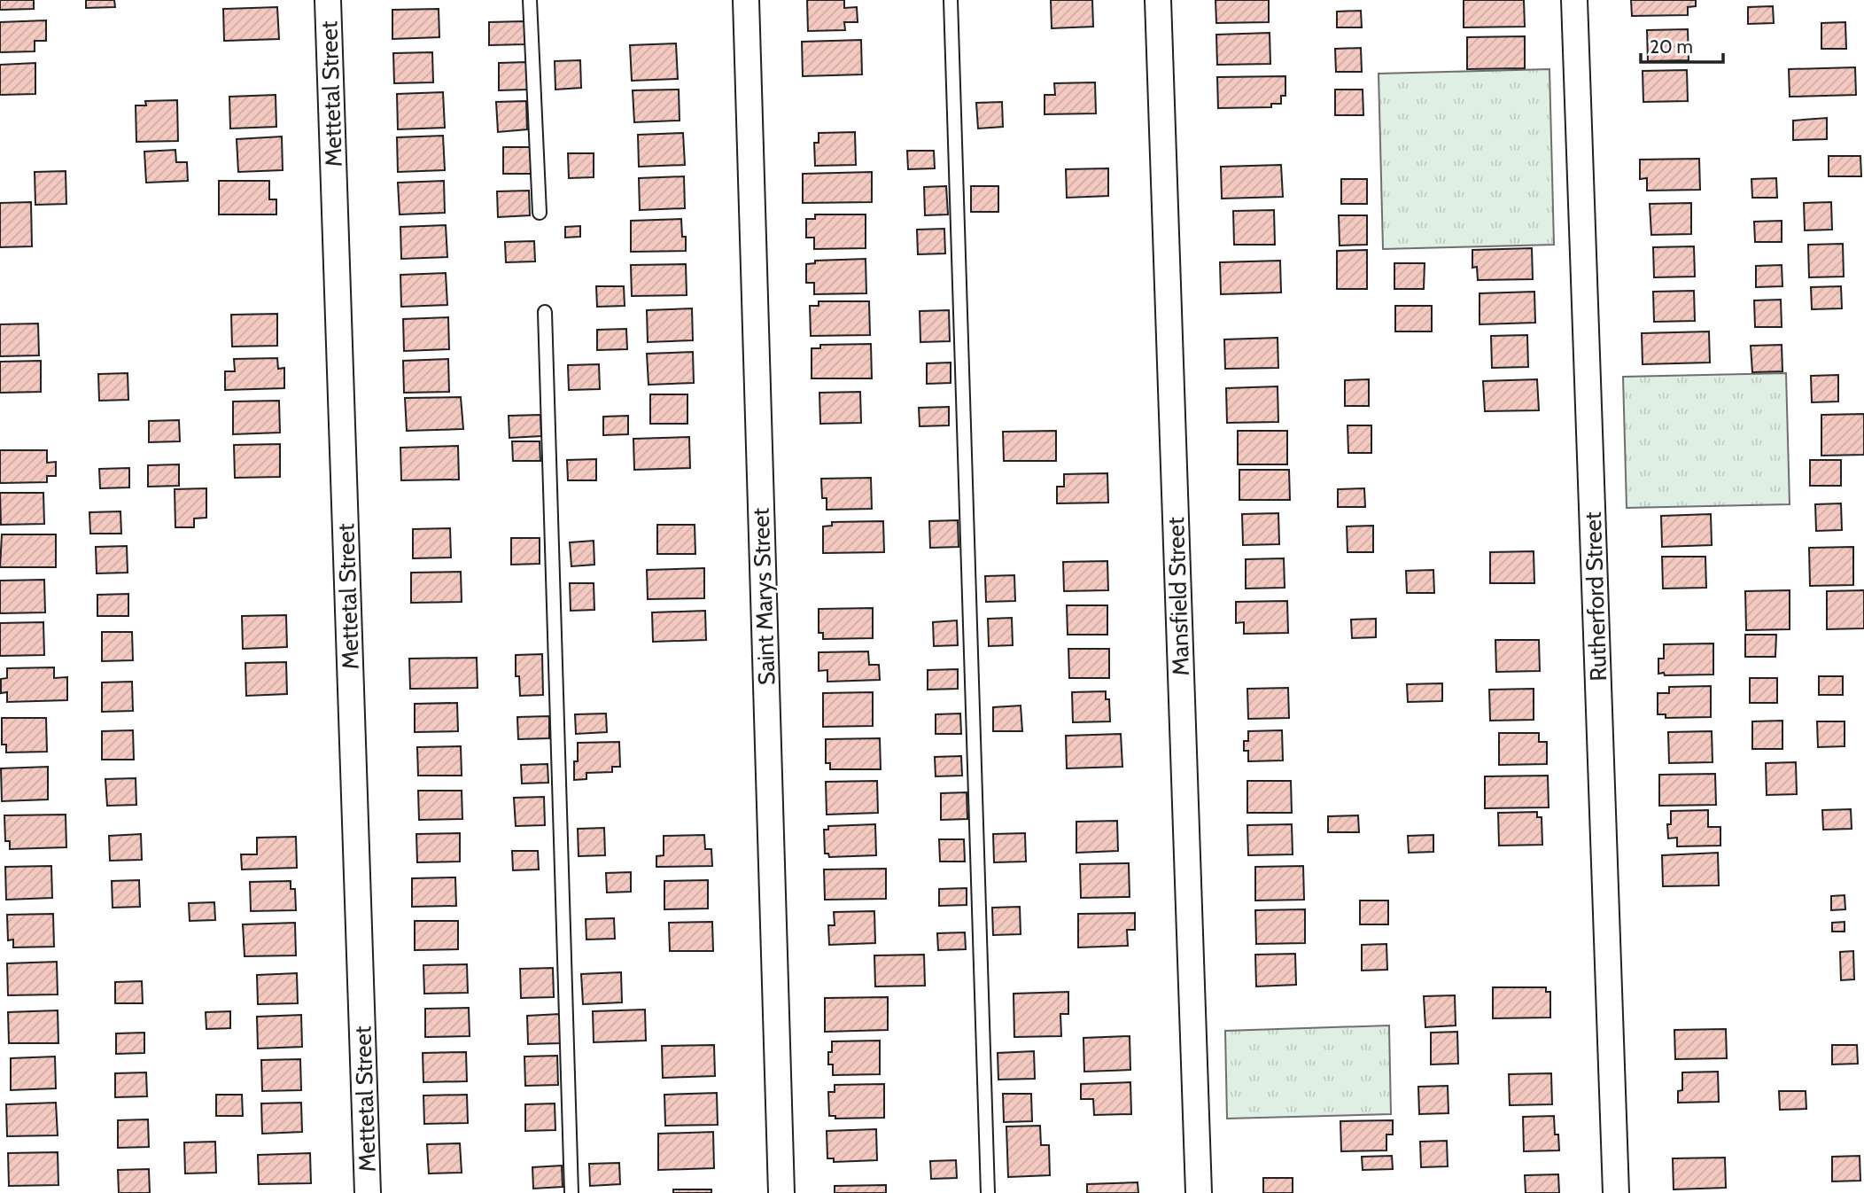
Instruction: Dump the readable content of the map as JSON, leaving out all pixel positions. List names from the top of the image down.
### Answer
{
  "streets": {
    "street": [
      "Mettetal Street",
      "Saint Marys Street",
      "Mansfield Street",
      "Rutherford Street"
    ]
  },
  "scale_bar": "20 m"
}
